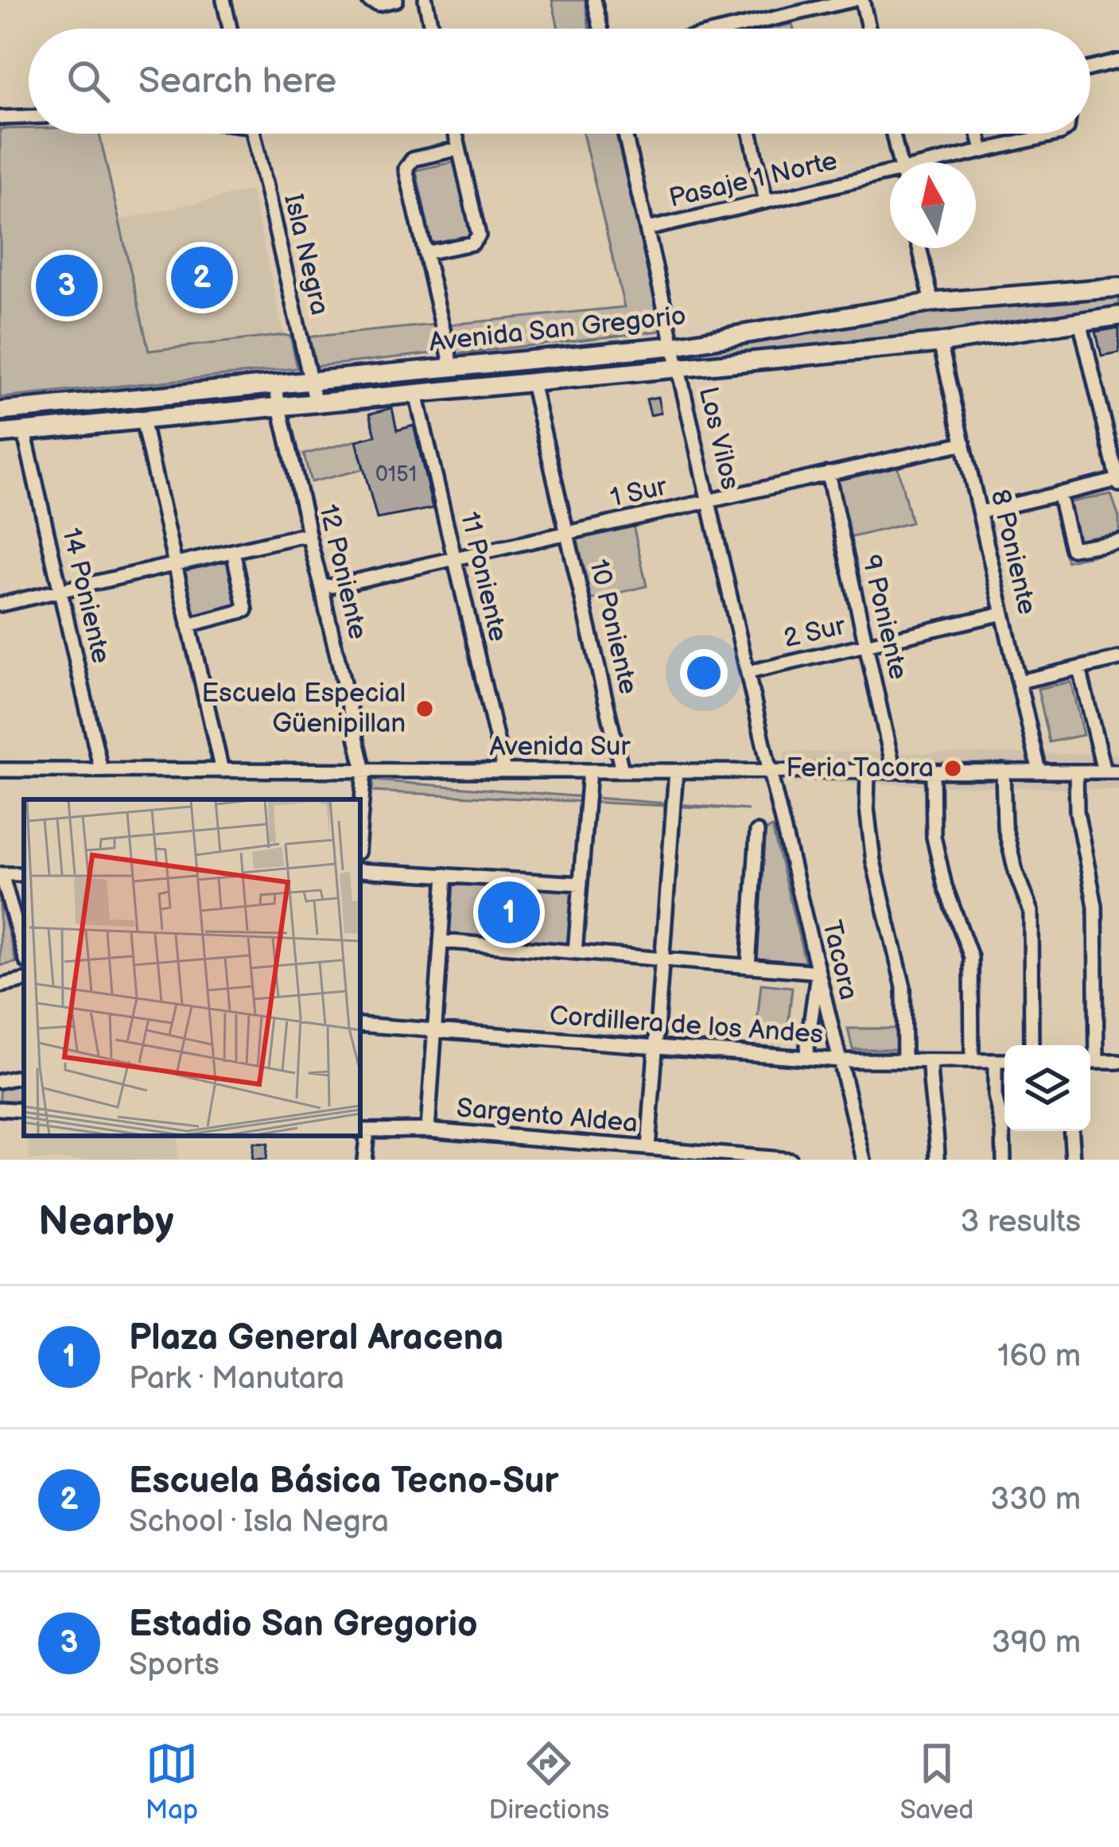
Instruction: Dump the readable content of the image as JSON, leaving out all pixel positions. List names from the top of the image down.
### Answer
{
  "streets": {
    "main road": ["Avenida San Gregorio"],
    "street": [
      "Pasaje 1 Norte",
      "Isla Negra",
      "Los Vilos",
      "1 Sur",
      "8 Poniente",
      "12 Poniente",
      "11 Poniente",
      "14 Poniente",
      "9 Poniente",
      "10 Poniente",
      "2 Sur",
      "Avenida Sur",
      "Tacora",
      "Cordillera de los Andes",
      "Sargento Aldea"
    ]
  },
  "crossings": [
    ["Pasaje 1 Norte", "Los Vilos"],
    ["Isla Negra", "Avenida San Gregorio"],
    ["Avenida San Gregorio", "Los Vilos"],
    ["Avenida San Gregorio", "8 Poniente"],
    ["Avenida San Gregorio", "12 Poniente"],
    ["Avenida San Gregorio", "11 Poniente"],
    ["Avenida San Gregorio", "14 Poniente"],
    ["Avenida San Gregorio", "10 Poniente"],
    ["Los Vilos", "1 Sur"],
    ["Los Vilos", "2 Sur"],
    ["Los Vilos", "Avenida Sur"],
    ["Los Vilos", "Tacora"],
    ["1 Sur", "8 Poniente"],
    ["1 Sur", "12 Poniente"],
    ["1 Sur", "11 Poniente"],
    ["1 Sur", "9 Poniente"],
    ["1 Sur", "10 Poniente"],
    ["8 Poniente", "2 Sur"],
    ["8 Poniente", "Avenida Sur"],
    ["12 Poniente", "Avenida Sur"],
    ["11 Poniente", "Avenida Sur"],
    ["14 Poniente", "Avenida Sur"],
    ["9 Poniente", "2 Sur"],
    ["9 Poniente", "Avenida Sur"],
    ["10 Poniente", "Avenida Sur"],
    ["Avenida Sur", "Tacora"],
    ["Tacora", "Cordillera de los Andes"]
  ],
  "places": ["Escuela Especial Güenipillan", "Feria Tacora"],
  "house_numbers": ["0151"],
  "north": "top",
  "page": {
    "search": "Search here",
    "pins": ["2", "3", "1"],
    "heading": ["Nearby", "3 results"],
    "list": [
      {
        "mark": "1",
        "name": "Plaza General Aracena",
        "note": "Park · Manutara",
        "value": "160 m"
      },
      {
        "mark": "2",
        "name": "Escuela Básica Tecno-Sur",
        "note": "School · Isla Negra",
        "value": "330 m"
      },
      {
        "mark": "3",
        "name": "Estadio San Gregorio",
        "note": "Sports",
        "value": "390 m"
      }
    ],
    "nav": ["Map", "Directions", "Saved"]
  }
}
